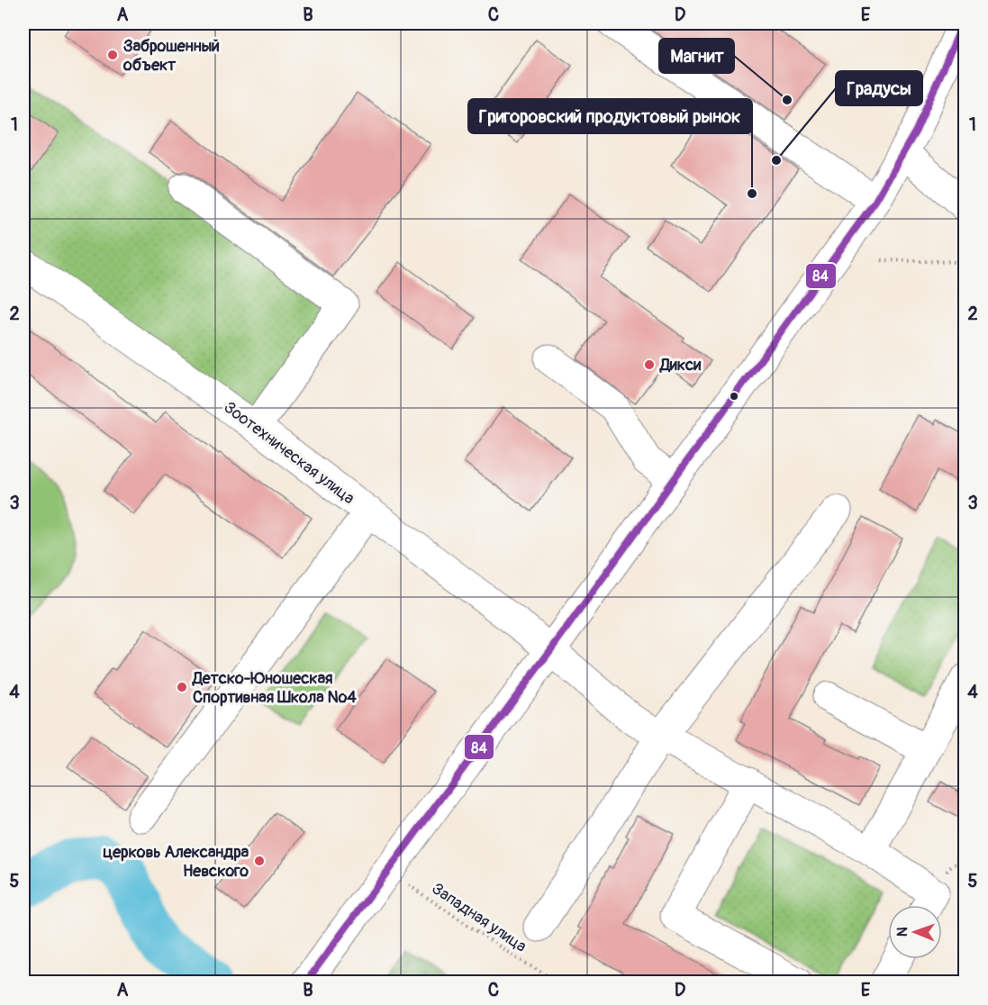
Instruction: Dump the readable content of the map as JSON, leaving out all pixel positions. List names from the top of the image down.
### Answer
{
  "streets": {
    "street": ["Зоотехническая улица"],
    "path": ["Западная улица"]
  },
  "places": [
    "Заброшенный объект",
    "Магнит",
    "Градусы",
    "Григоровский продуктовый рынок",
    "Дикси",
    "Детско-Юношеская Спортивная Школа №4",
    "церковь Александра Невского"
  ],
  "lines": ["transit line 84"],
  "north": "left",
  "grid": {
    "columns": [
      "A",
      "B",
      "C",
      "D",
      "E"
    ],
    "rows": [
      "1",
      "2",
      "3",
      "4",
      "5"
    ]
  }
}
